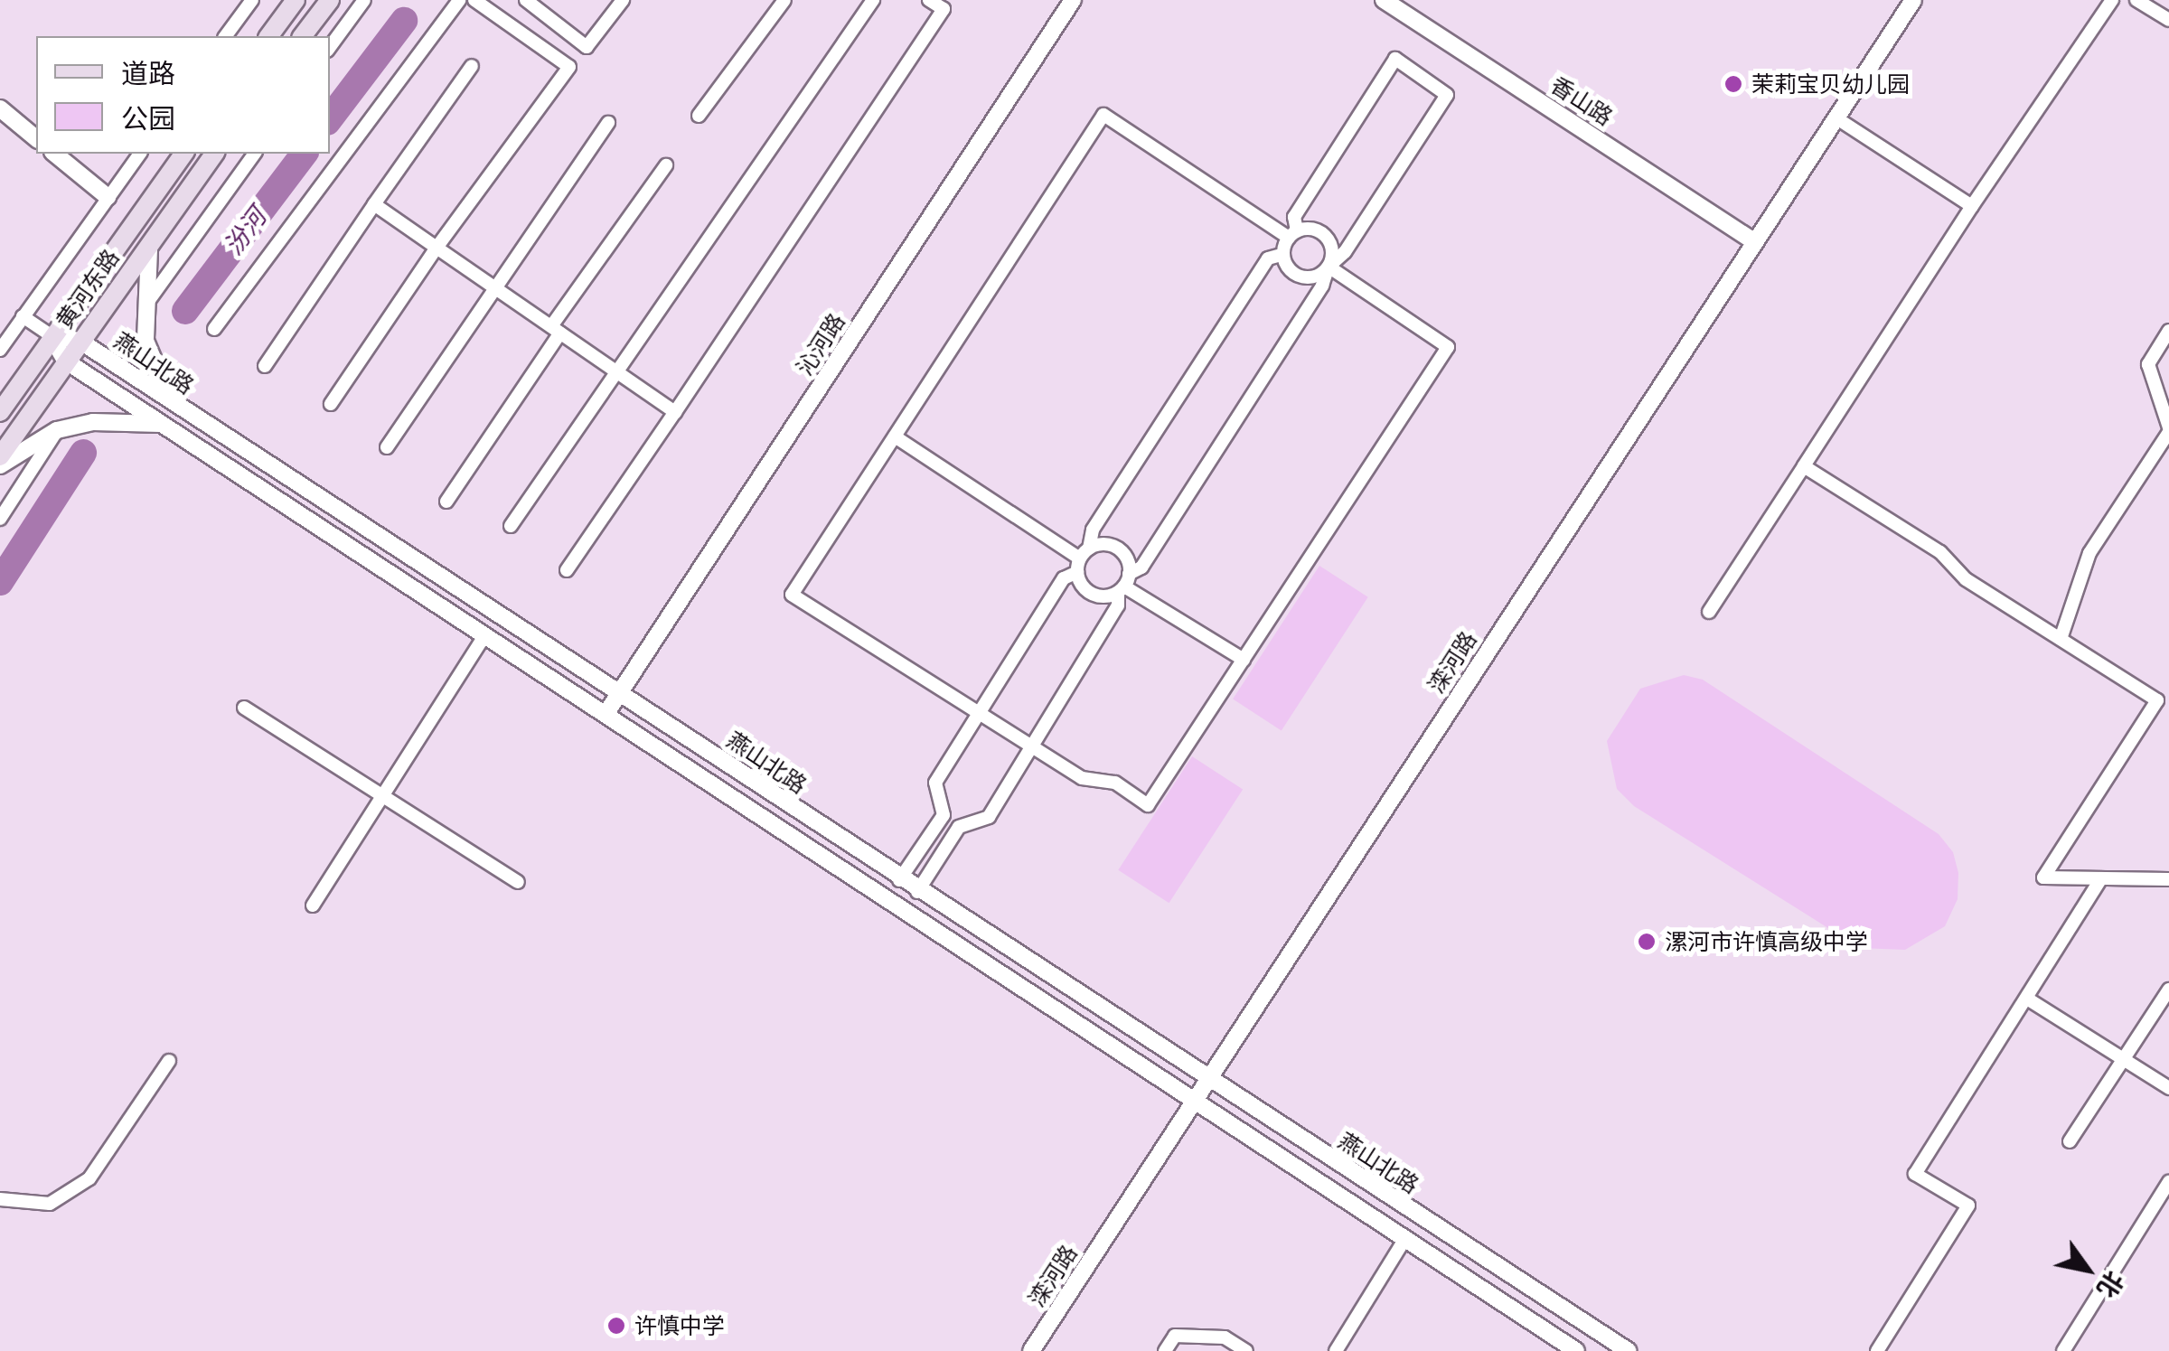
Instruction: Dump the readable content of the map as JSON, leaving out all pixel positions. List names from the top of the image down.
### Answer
{
  "streets": {
    "main road": ["黄河东路"],
    "street": [
      "香山路",
      "沁河路",
      "燕山北路",
      "滦河路"
    ]
  },
  "crossings": [
    ["香山路", "滦河路"],
    ["黄河东路", "燕山北路"],
    ["沁河路", "燕山北路"],
    ["燕山北路", "滦河路"]
  ],
  "water": ["汾河"],
  "places": ["茉莉宝贝幼儿园", "漯河市许慎高级中学", "许慎中学"],
  "legend": ["道路", "公园"],
  "north": "bottom right"
}
